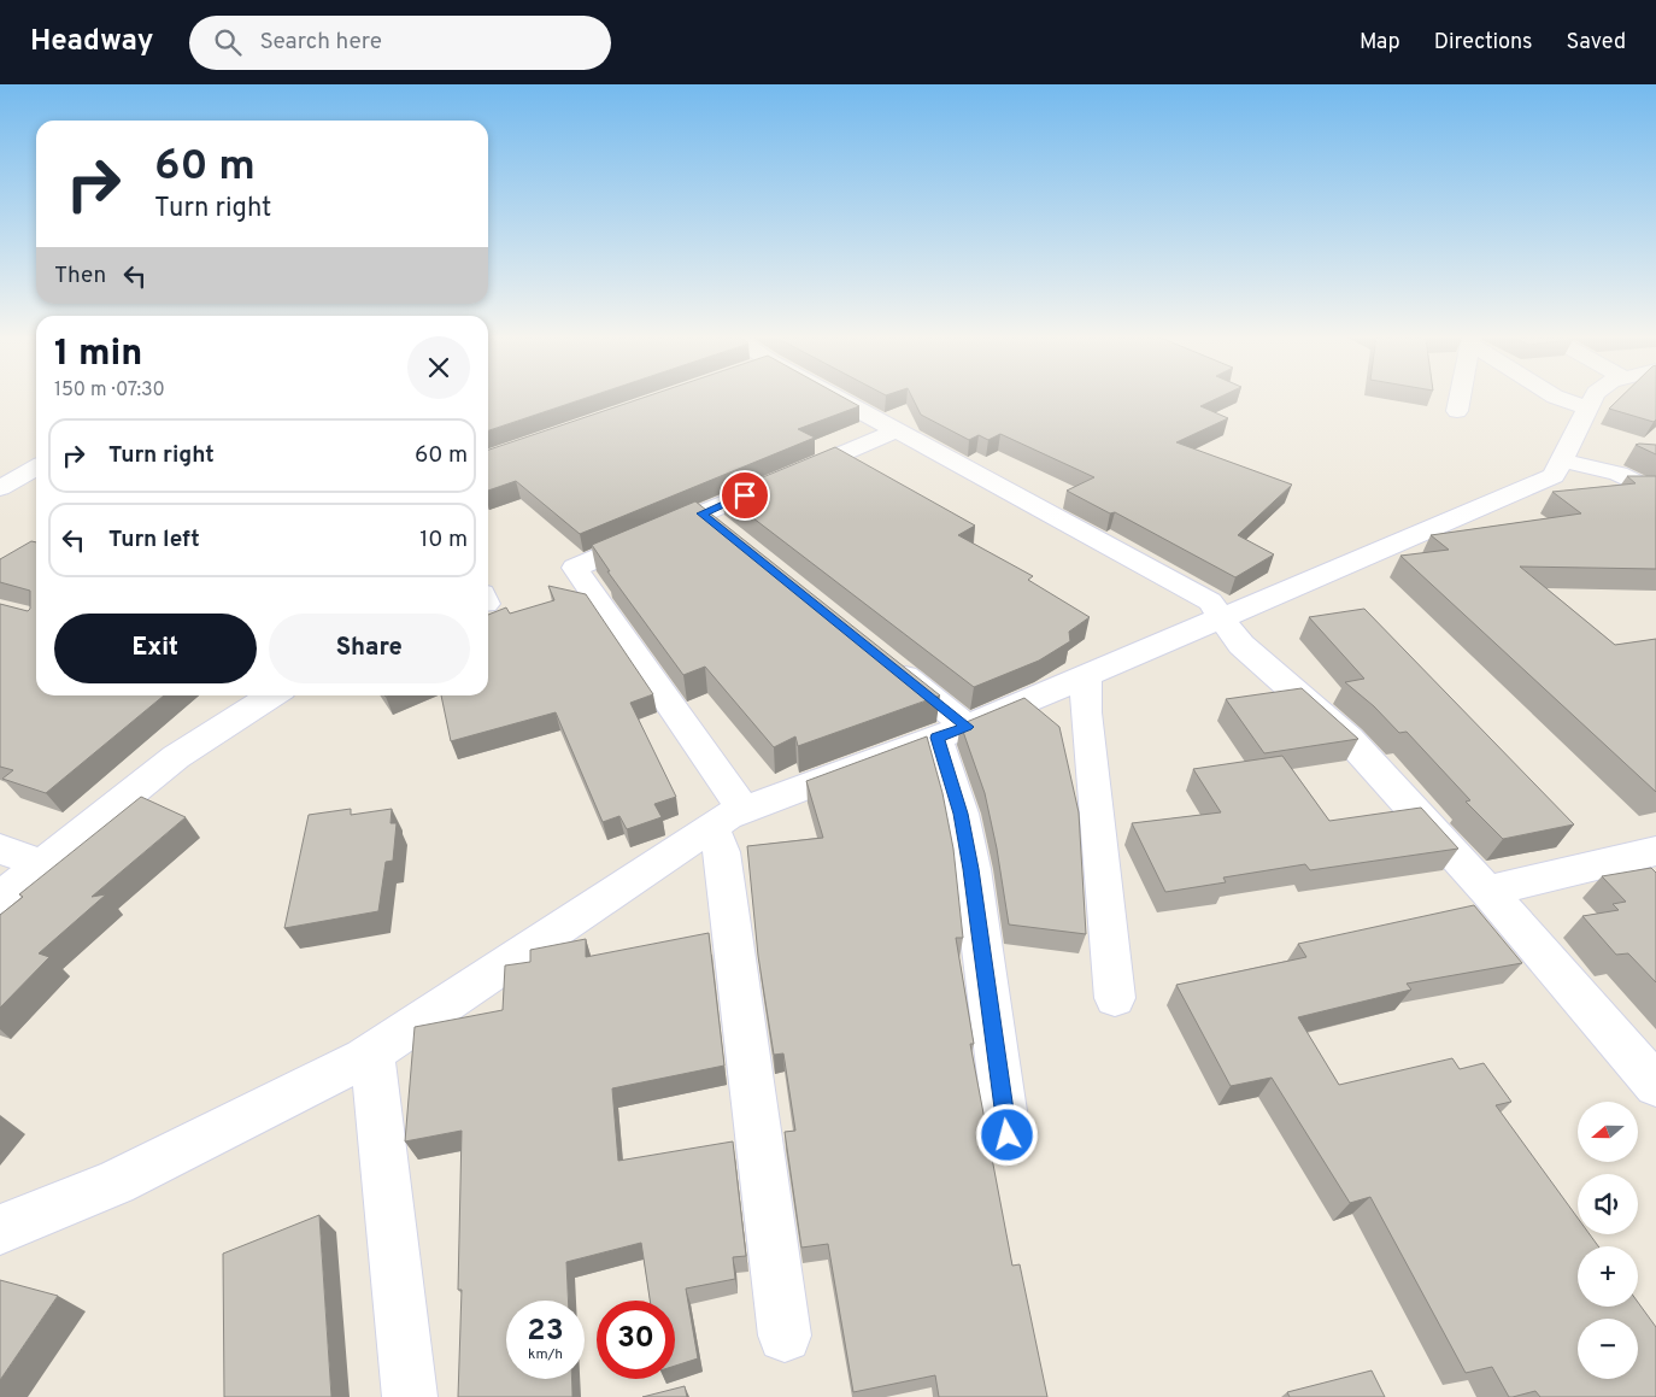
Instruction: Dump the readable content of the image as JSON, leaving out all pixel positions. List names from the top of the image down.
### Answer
{
  "north": "left",
  "page": {
    "header": "Headway",
    "search": "Search here",
    "nav": ["Map", "Directions", "Saved"],
    "turn": ["60 m", "Turn right"],
    "then": "Then",
    "heading": ["1 min", "150 m · 07:30"],
    "list": [
      {
        "name": "Turn right",
        "value": "60 m"
      },
      {
        "name": "Turn left",
        "value": "10 m"
      }
    ],
    "buttons": ["Exit", "Share"],
    "map_buttons": ["+", "−"],
    "speed": "23 km/h",
    "limit": "30"
  }
}
